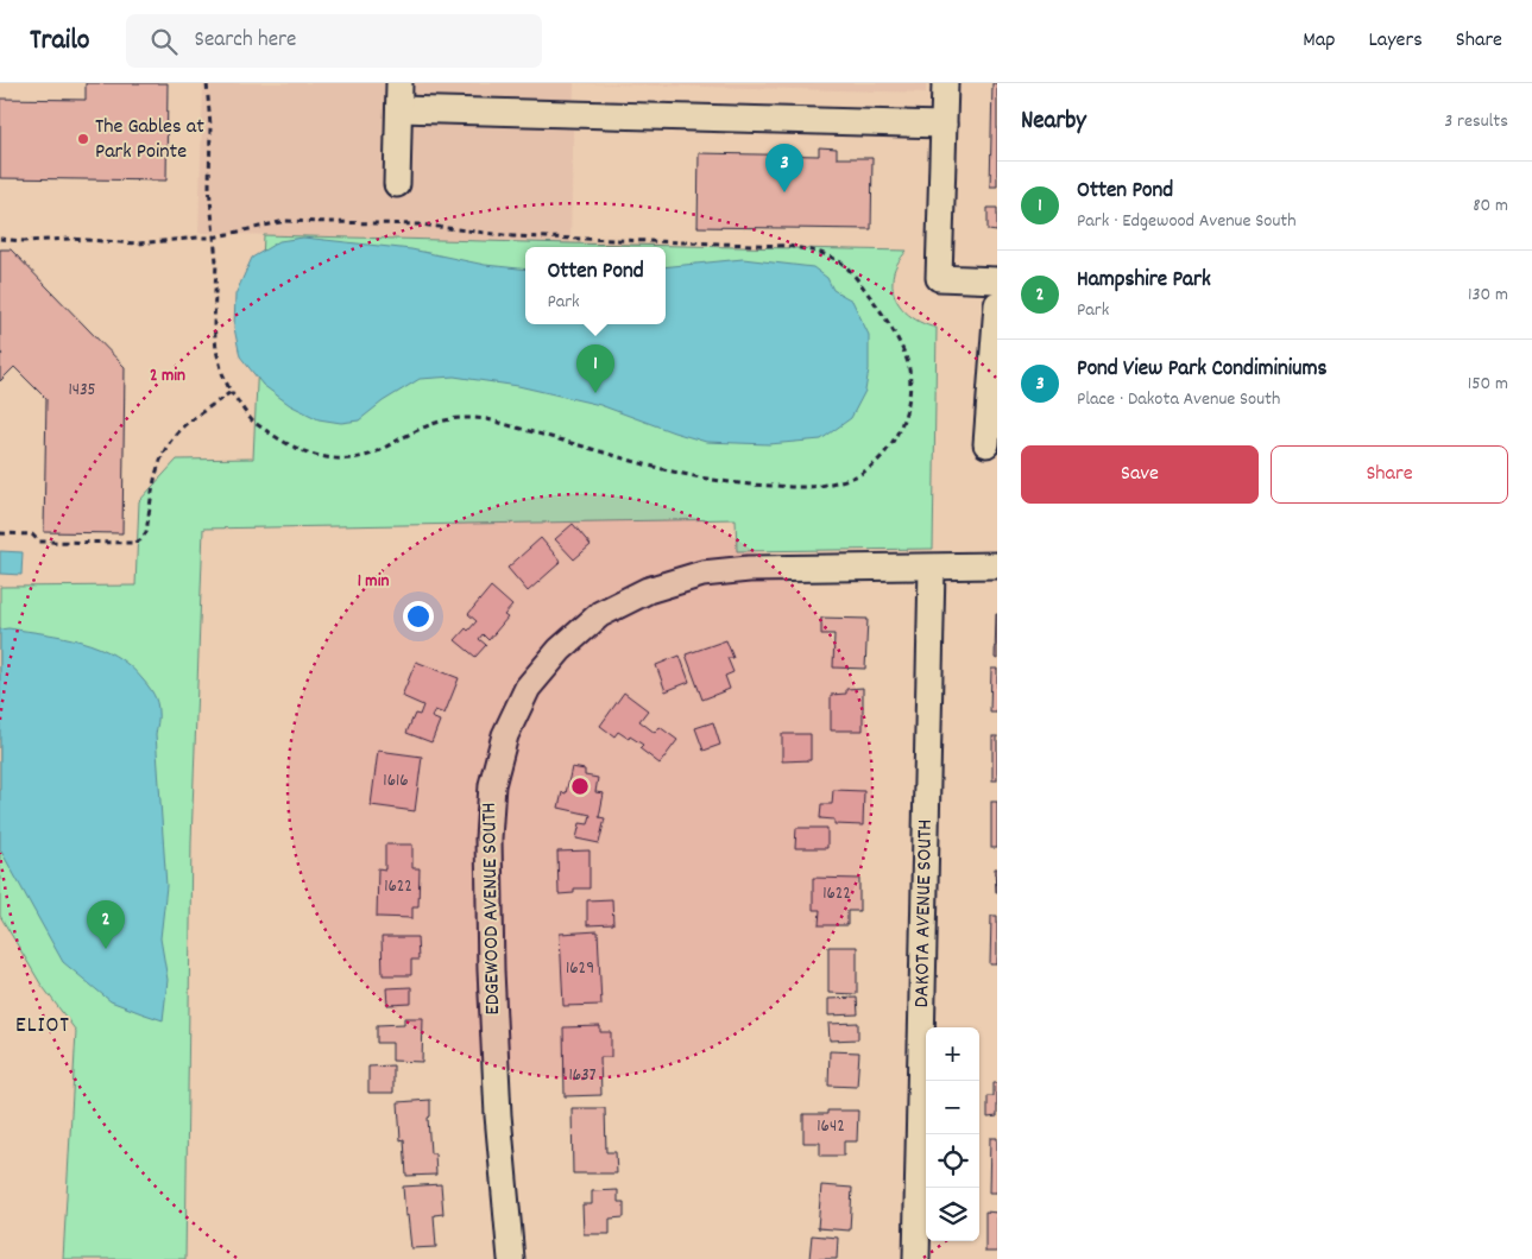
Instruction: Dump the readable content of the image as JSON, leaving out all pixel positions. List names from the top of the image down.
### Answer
{
  "streets": {
    "street": ["EDGEWOOD AVENUE SOUTH", "DAKOTA AVENUE SOUTH"]
  },
  "crossings": [
    ["EDGEWOOD AVENUE SOUTH", "DAKOTA AVENUE SOUTH"]
  ],
  "districts": ["ELIOT"],
  "places": ["The Gables at Park Pointe"],
  "house_numbers": [
    "1435",
    "1616",
    "1622",
    "1622",
    "1629",
    "1637",
    "1642"
  ],
  "page": {
    "header": "Trailo",
    "search": "Search here",
    "nav": ["Map", "Layers", "Share"],
    "heading": ["Nearby", "3 results"],
    "pins": ["3", "1", "2"],
    "list": [
      {
        "mark": "1",
        "name": "Otten Pond",
        "note": "Park · Edgewood Avenue South",
        "value": "80 m"
      },
      {
        "mark": "2",
        "name": "Hampshire Park",
        "note": "Park",
        "value": "130 m"
      },
      {
        "mark": "3",
        "name": "Pond View Park Condiminiums",
        "note": "Place · Dakota Avenue South",
        "value": "150 m"
      }
    ],
    "popup": ["Otten Pond", "Park"],
    "buttons": ["Save", "Share"],
    "map_buttons": ["+", "−"]
  },
  "rings": ["2 min", "1 min"]
}
